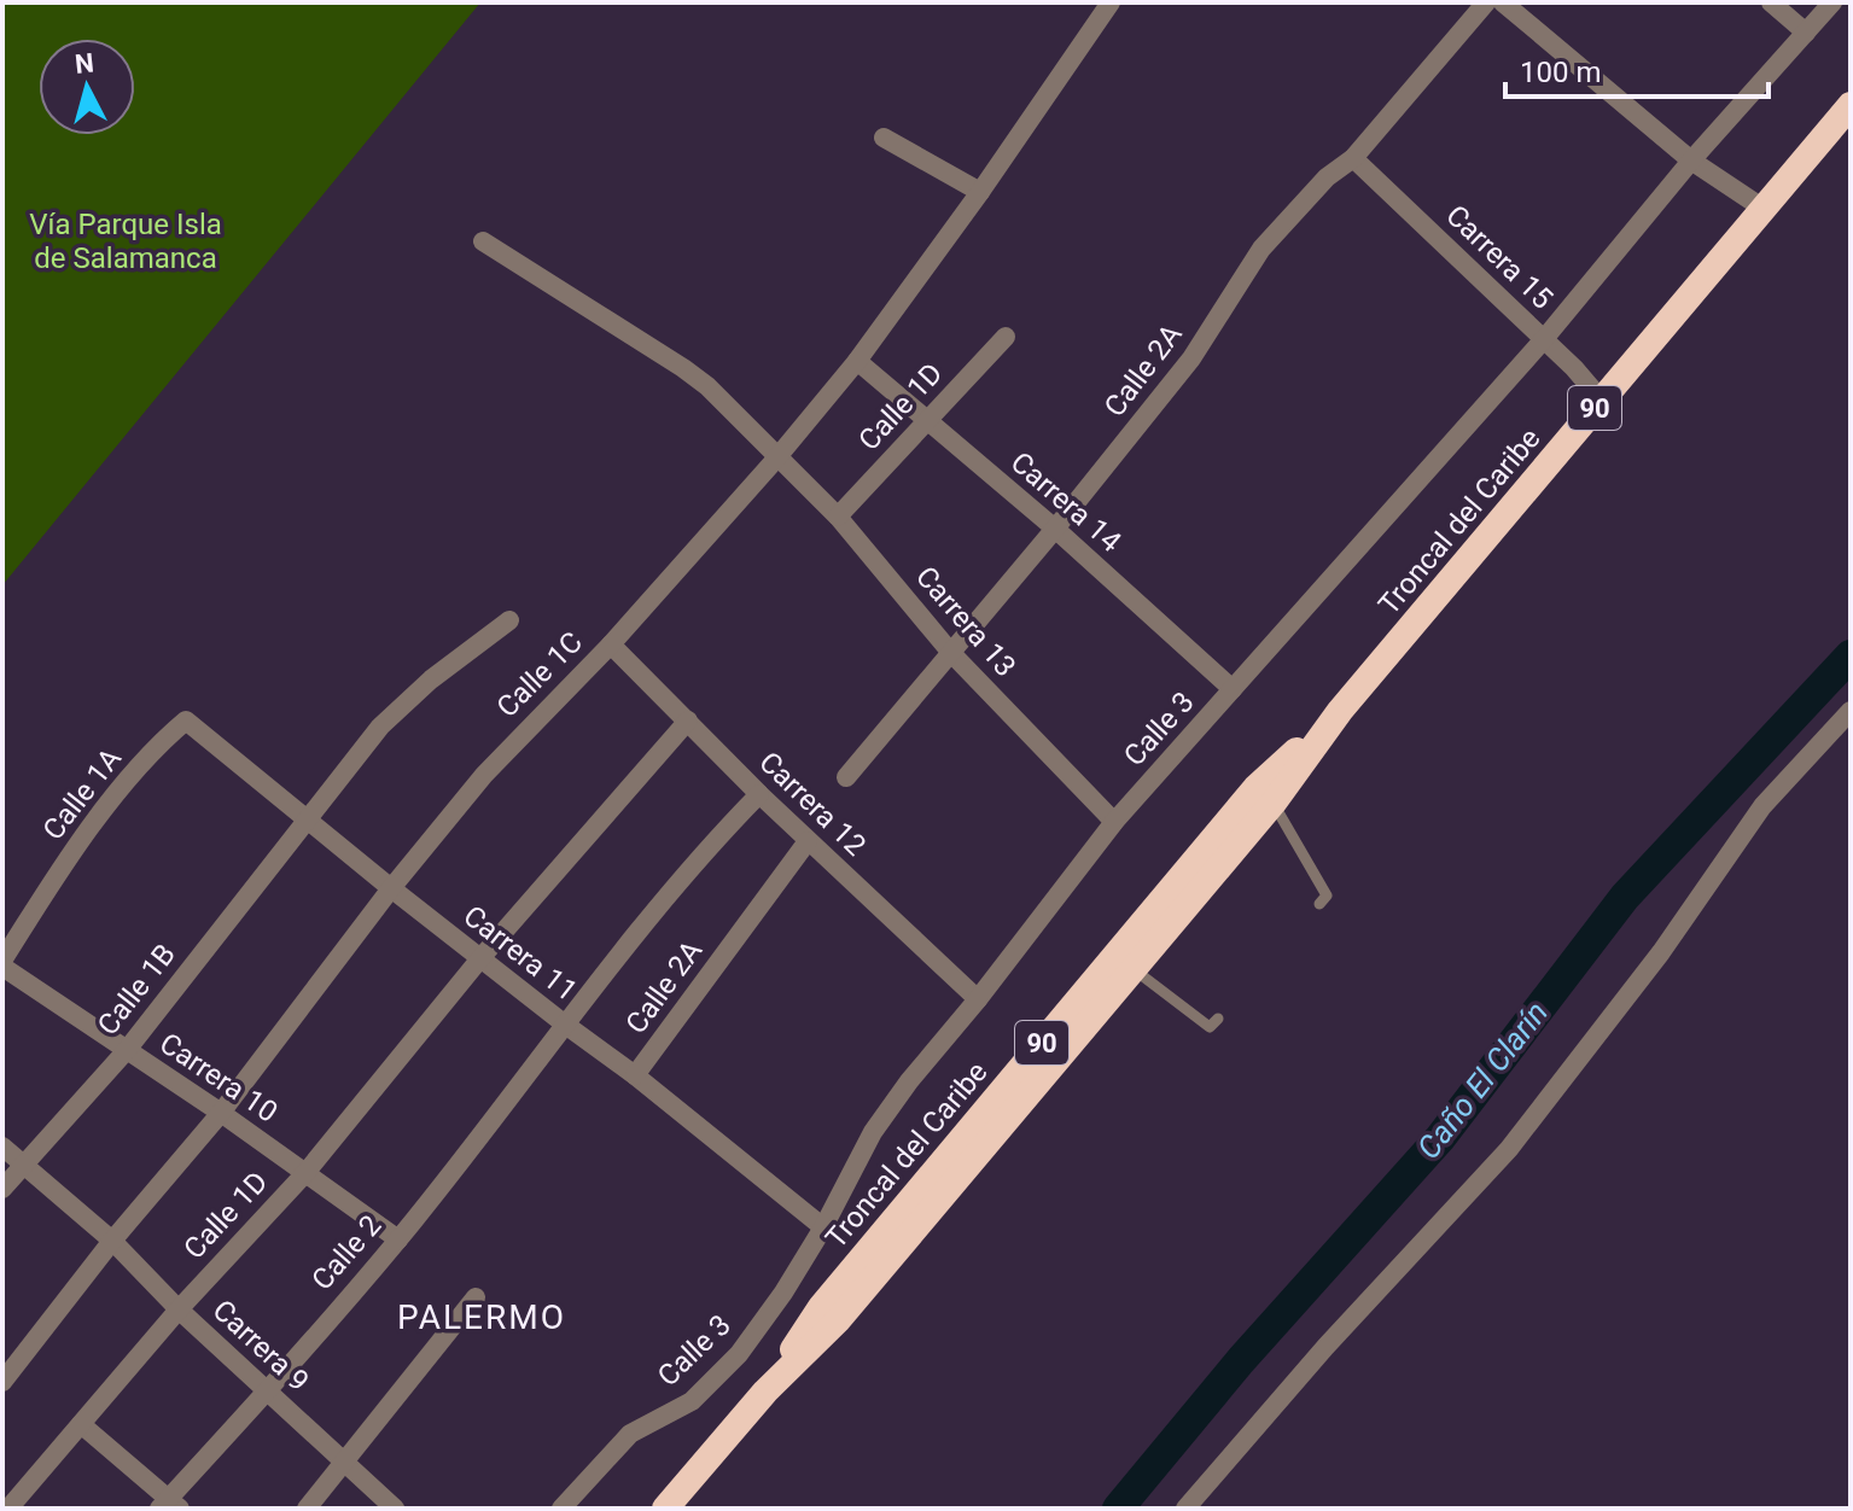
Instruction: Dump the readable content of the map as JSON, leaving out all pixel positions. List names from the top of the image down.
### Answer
{
  "streets": {
    "highway": ["90", "Troncal del Caribe"],
    "street": [
      "Carrera 15",
      "Calle 2A",
      "Calle 1D",
      "Carrera 14",
      "Carrera 13",
      "Calle 1C",
      "Calle 3",
      "Calle 1A",
      "Carrera 12",
      "Carrera 11",
      "Calle 1B",
      "Carrera 10",
      "Calle 2",
      "Carrera 9"
    ]
  },
  "crossings": [
    ["Carrera 15", "Calle 2A"],
    ["Carrera 15", "Troncal del Caribe"],
    ["Carrera 15", "Calle 3"],
    ["Calle 2A", "Carrera 14"],
    ["Calle 2A", "Carrera 13"],
    ["Calle 2A", "Carrera 12"],
    ["Calle 2A", "Carrera 11"],
    ["Calle 1D", "Carrera 14"],
    ["Calle 1D", "Carrera 13"],
    ["Calle 1D", "Carrera 12"],
    ["Calle 1D", "Carrera 11"],
    ["Calle 1D", "Carrera 10"],
    ["Calle 1D", "Carrera 9"],
    ["Carrera 14", "Calle 1C"],
    ["Carrera 14", "Calle 3"],
    ["Carrera 13", "Calle 1C"],
    ["Carrera 13", "Calle 3"],
    ["Calle 1C", "Carrera 12"],
    ["Calle 1C", "Carrera 11"],
    ["Calle 1C", "Carrera 10"],
    ["Calle 1C", "Carrera 9"],
    ["Calle 3", "Carrera 12"],
    ["Calle 3", "Carrera 11"],
    ["Calle 1A", "Carrera 11"],
    ["Calle 1A", "Carrera 10"],
    ["Carrera 12", "Calle 2"],
    ["Carrera 11", "Calle 1B"],
    ["Carrera 11", "Calle 2"],
    ["Calle 1B", "Carrera 10"],
    ["Calle 1B", "Carrera 9"],
    ["Carrera 10", "Calle 2"],
    ["Calle 2", "Carrera 9"]
  ],
  "districts": ["PALERMO"],
  "water": ["Caño El Clarín"],
  "parks": ["Vía Parque Isla de Salamanca"],
  "scale_bar": "100 m",
  "north": "top"
}
